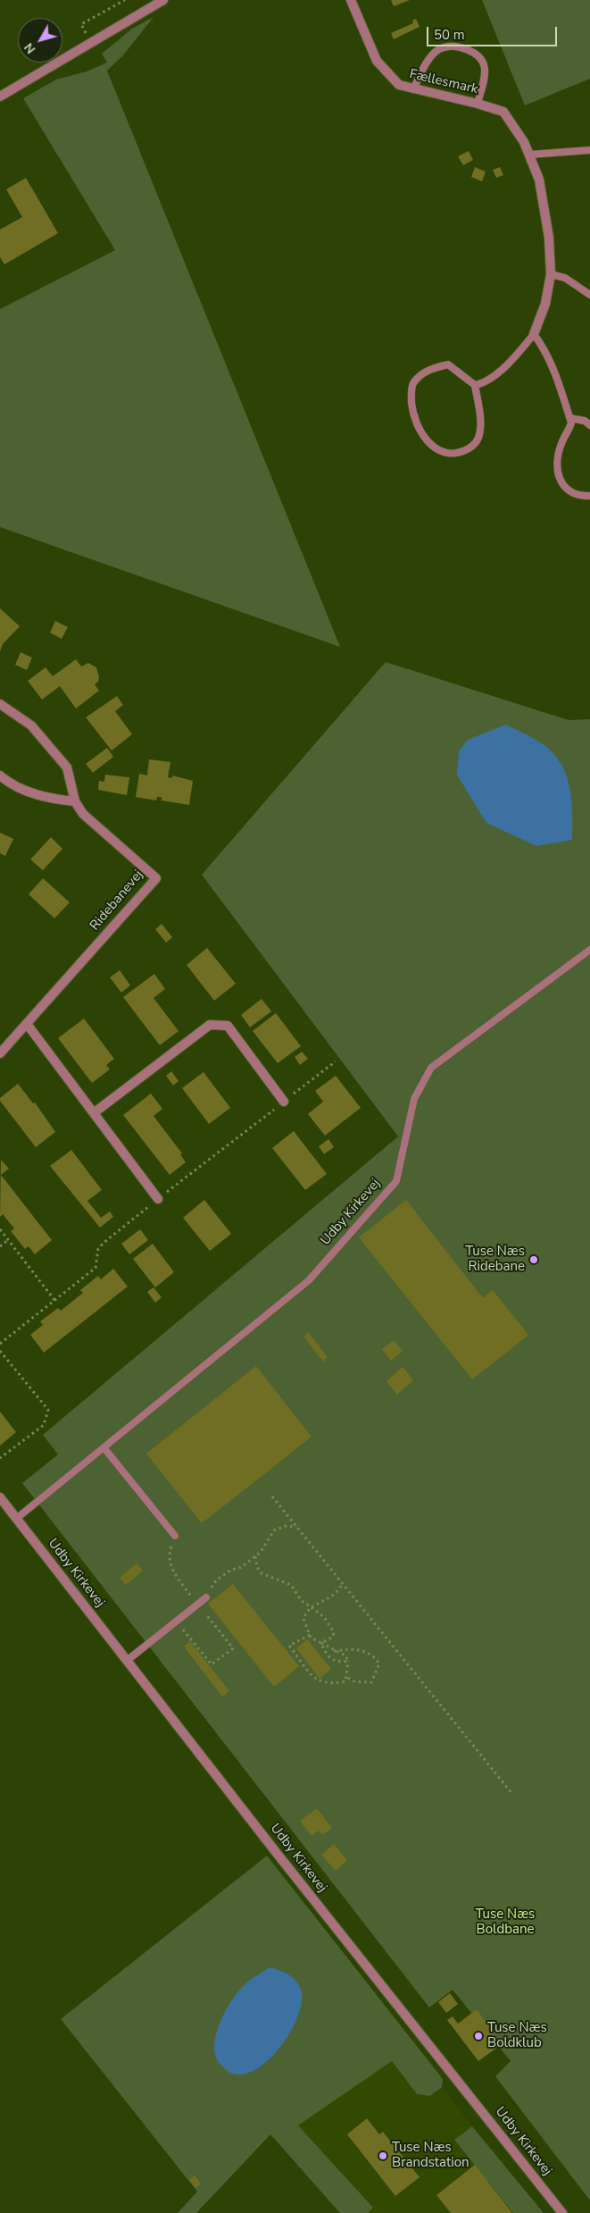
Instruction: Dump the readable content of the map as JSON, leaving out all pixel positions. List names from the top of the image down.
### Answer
{
  "streets": {
    "street": ["Fællesmark", "Ridebanevej", "Udby Kirkevej"]
  },
  "parks": ["Tuse Næs Boldbane"],
  "places": ["Tuse Næs Ridebane", "Tuse Næs Boldklub", "Tuse Næs Brandstation"],
  "scale_bar": "50 m",
  "north": "bottom left"
}
